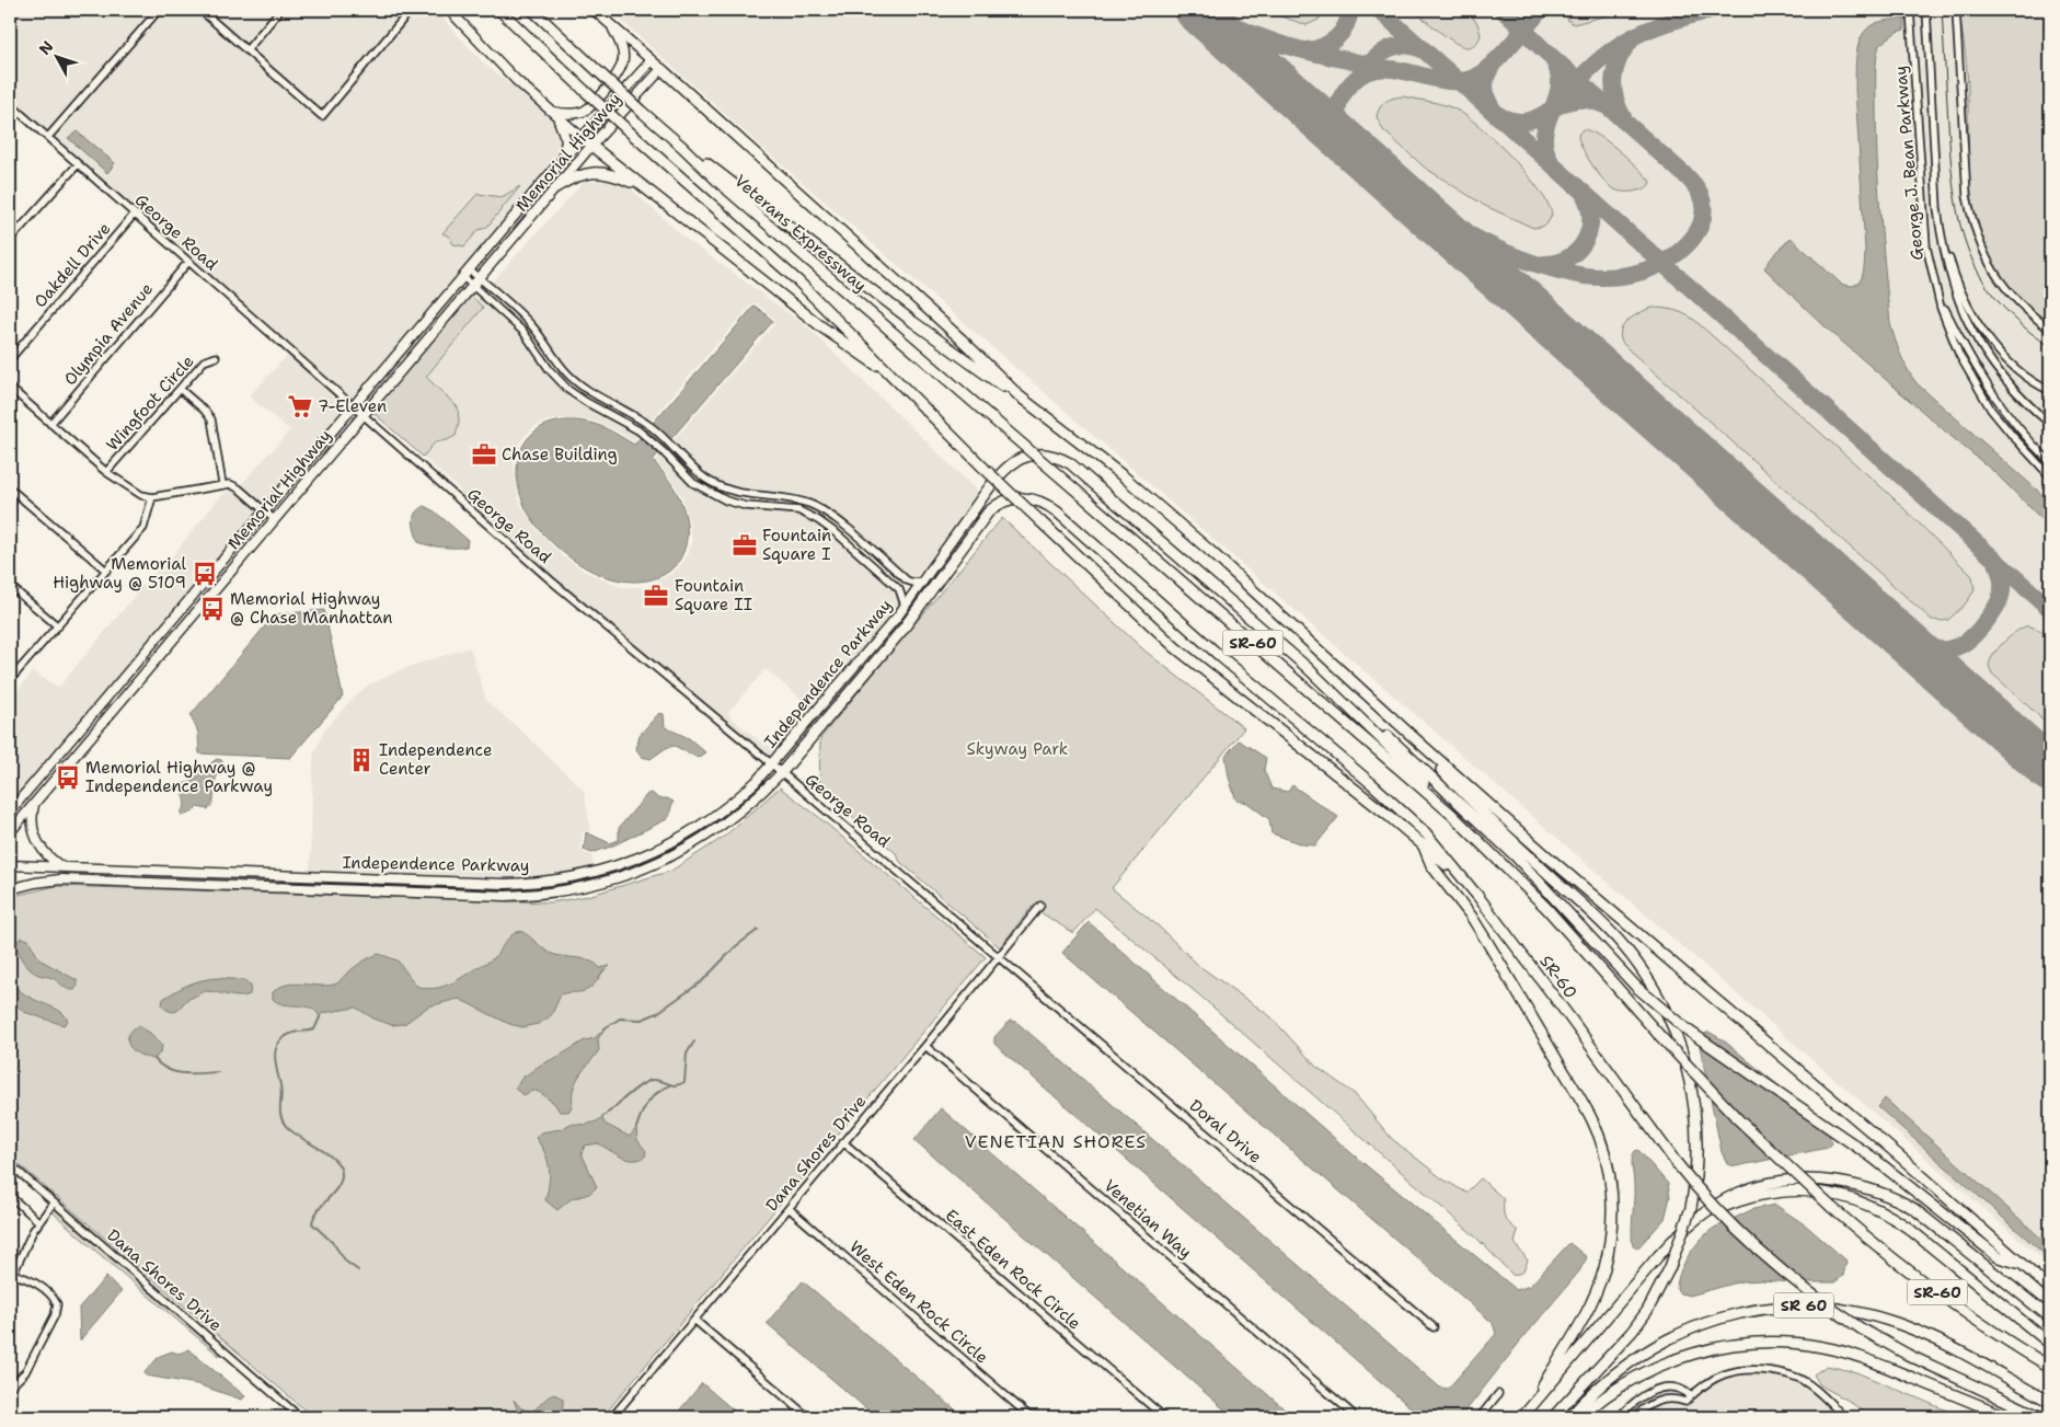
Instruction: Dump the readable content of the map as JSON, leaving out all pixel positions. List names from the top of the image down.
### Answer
{
  "streets": {
    "highway": ["Veterans Expressway", "SR-60", "SR 60"],
    "main road": ["Memorial Highway", "Independence Parkway"],
    "street": [
      "George J. Bean Parkway",
      "George Road",
      "Oakdell Drive",
      "Olympia Avenue",
      "Wingfoot Circle",
      "Doral Drive",
      "Dana Shores Drive",
      "Venetian Way",
      "East Eden Rock Circle",
      "West Eden Rock Circle"
    ]
  },
  "crossings": [
    ["Memorial Highway", "George Road"],
    ["George Road", "Oakdell Drive"],
    ["George Road", "Olympia Avenue"],
    ["George Road", "Independence Parkway"],
    ["George Road", "Doral Drive"],
    ["George Road", "Dana Shores Drive"],
    ["Veterans Expressway", "SR-60"],
    ["Doral Drive", "Dana Shores Drive"],
    ["Dana Shores Drive", "Venetian Way"],
    ["Dana Shores Drive", "East Eden Rock Circle"],
    ["Dana Shores Drive", "West Eden Rock Circle"]
  ],
  "districts": ["VENETIAN SHORES"],
  "parks": ["Skyway Park"],
  "places": {
    "supermarket": ["7-Eleven"],
    "office": ["Chase Building", "Fountain Square I", "Fountain Square II"],
    "bus stop": ["Memorial Highway @ 5109", "Memorial Highway @ Chase Manhattan", "Memorial Highway @ Independence Parkway"],
    "building": ["Independence Center"]
  },
  "north": "top left"
}
